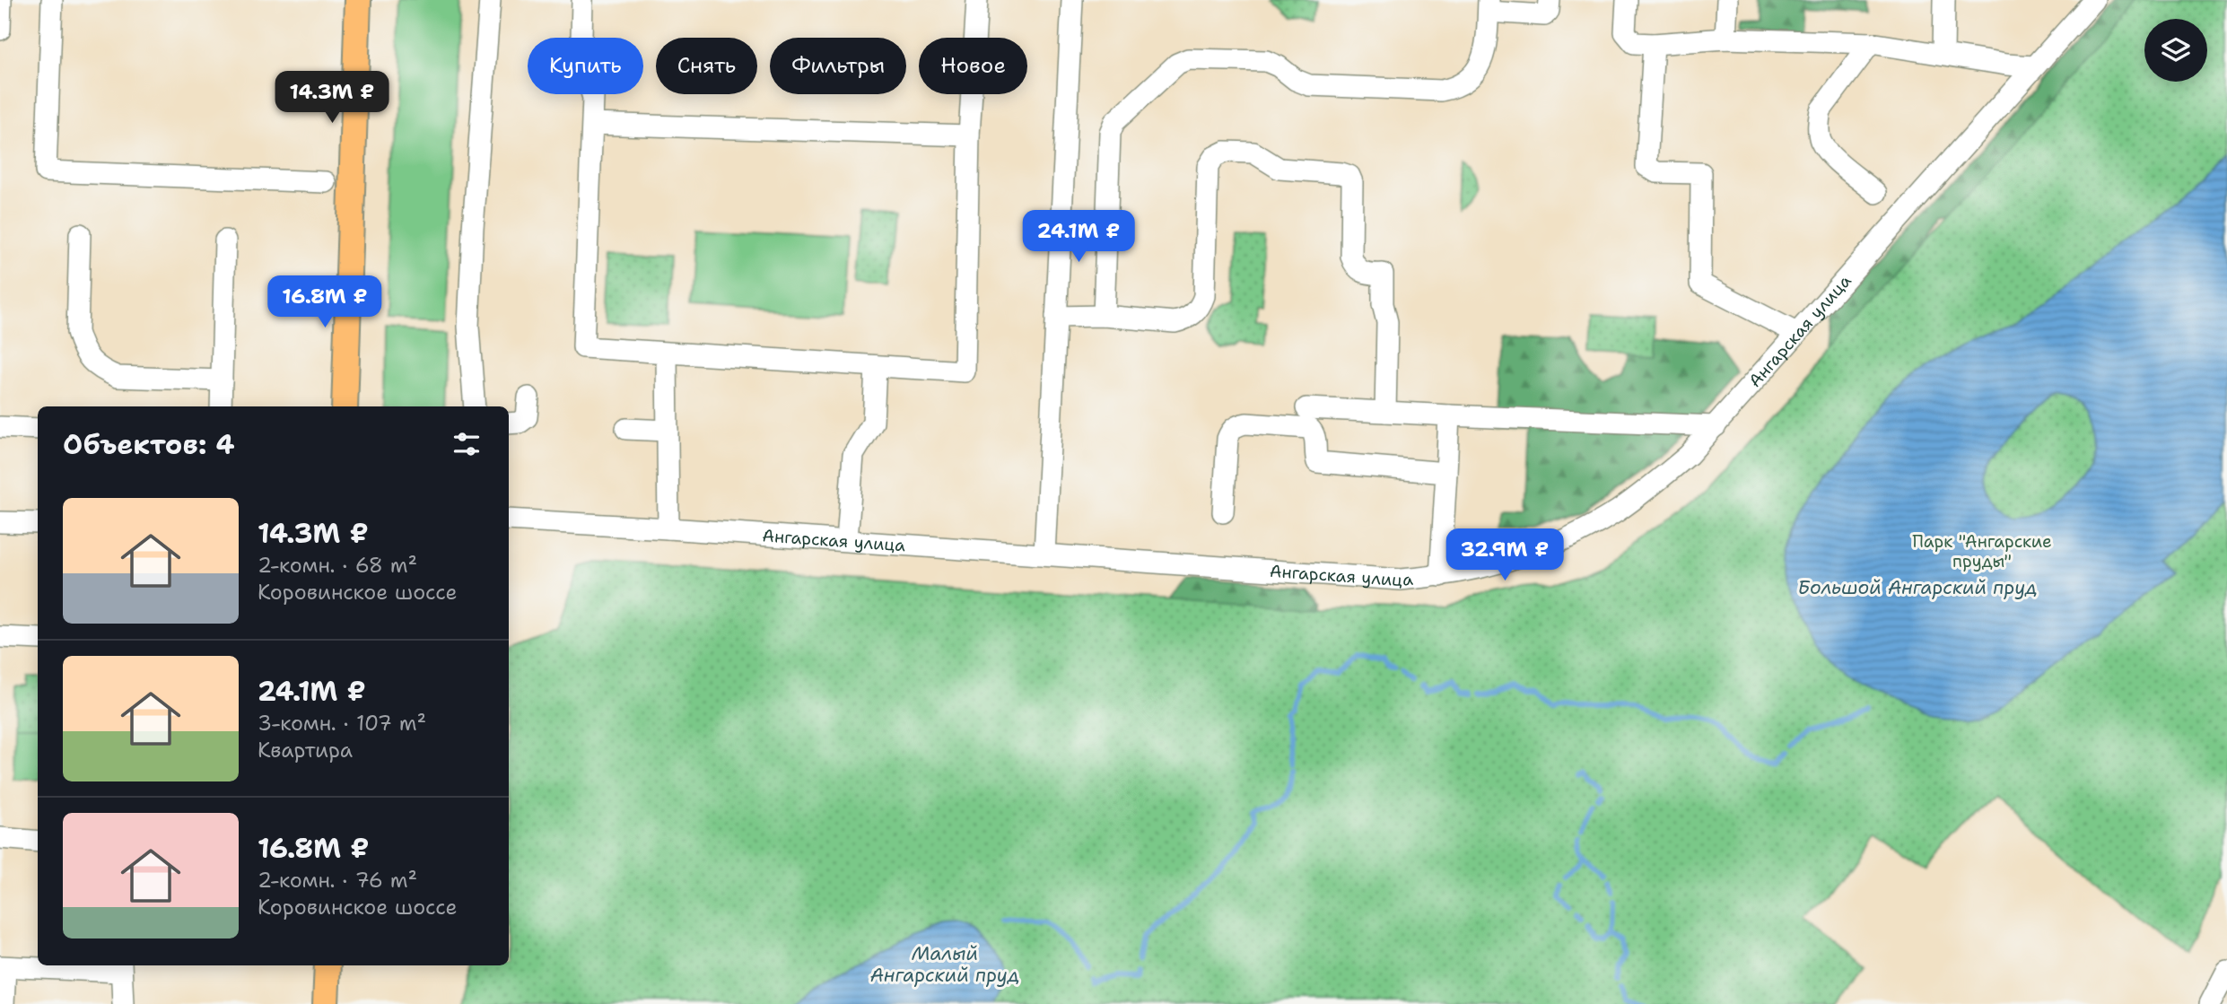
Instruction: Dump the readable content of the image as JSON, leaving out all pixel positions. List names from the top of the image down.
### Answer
{
  "streets": {
    "street": ["Ангарская улица"]
  },
  "water": ["Большой Ангарский пруд", "Малый Ангарский пруд"],
  "parks": ["Парк \"Ангарские пруды\""],
  "page": {
    "chip": [
      "Купить",
      "Снять",
      "Фильтры",
      "Новое"
    ],
    "price": [
      "14.3M ₽",
      "24.1M ₽",
      "16.8M ₽",
      "32.9M ₽"
    ],
    "heading": "Объектов: 4",
    "list": [
      {
        "name": "14.3M ₽",
        "note": "2-комн. · 68 m² · Коровинское шоссе"
      },
      {
        "name": "24.1M ₽",
        "note": "3-комн. · 107 m² · Квартира"
      },
      {
        "name": "16.8M ₽",
        "note": "2-комн. · 76 m² · Коровинское шоссе"
      }
    ]
  }
}
